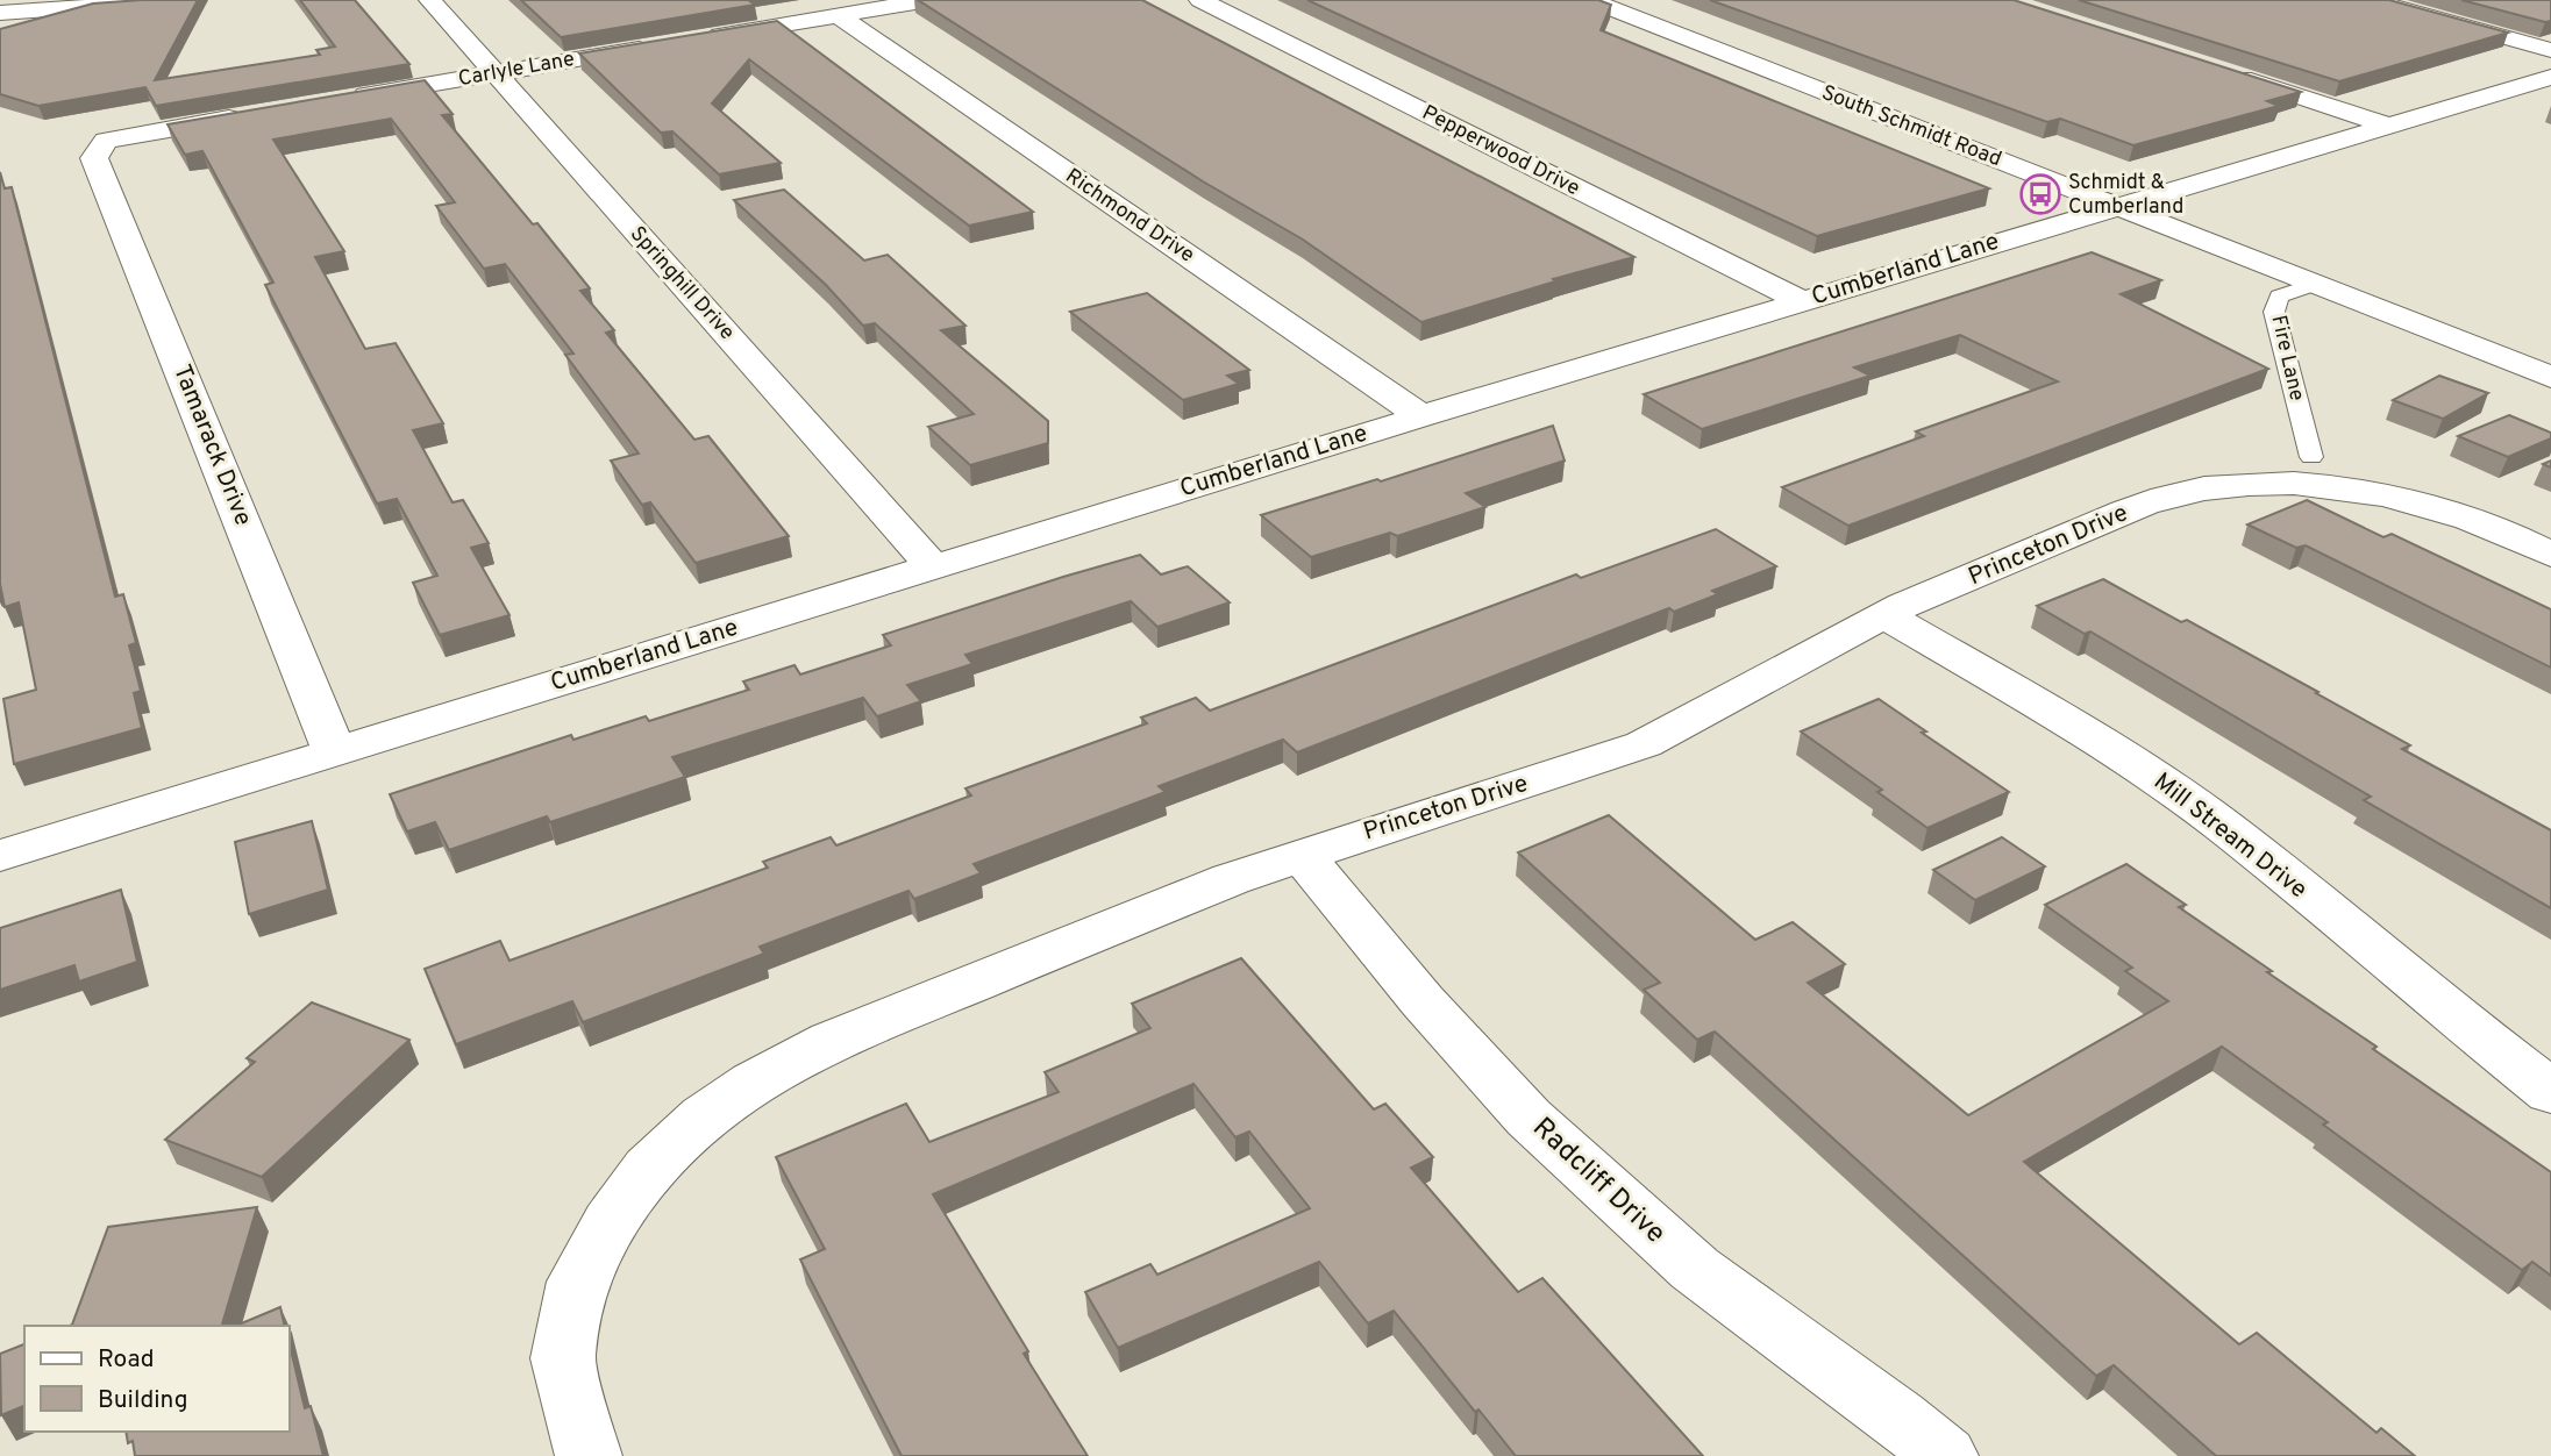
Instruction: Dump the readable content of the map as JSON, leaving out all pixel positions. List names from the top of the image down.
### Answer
{
  "streets": {
    "street": [
      "Carlyle Lane",
      "South Schmidt Road",
      "Pepperwood Drive",
      "Richmond Drive",
      "Cumberland Lane",
      "Springhill Drive",
      "Tamarack Drive",
      "Princeton Drive",
      "Mill Stream Drive",
      "Radcliff Drive"
    ],
    "lane": ["Fire Lane"]
  },
  "crossings": [
    ["Carlyle Lane", "Springhill Drive"],
    ["South Schmidt Road", "Cumberland Lane"],
    ["South Schmidt Road", "Fire Lane"],
    ["Pepperwood Drive", "Cumberland Lane"],
    ["Richmond Drive", "Cumberland Lane"],
    ["Cumberland Lane", "Springhill Drive"],
    ["Cumberland Lane", "Tamarack Drive"],
    ["Fire Lane", "Princeton Drive"],
    ["Princeton Drive", "Mill Stream Drive"],
    ["Princeton Drive", "Radcliff Drive"]
  ],
  "places": {
    "bus stop": ["Schmidt & Cumberland"]
  },
  "legend": ["Road", "Building"]
}
